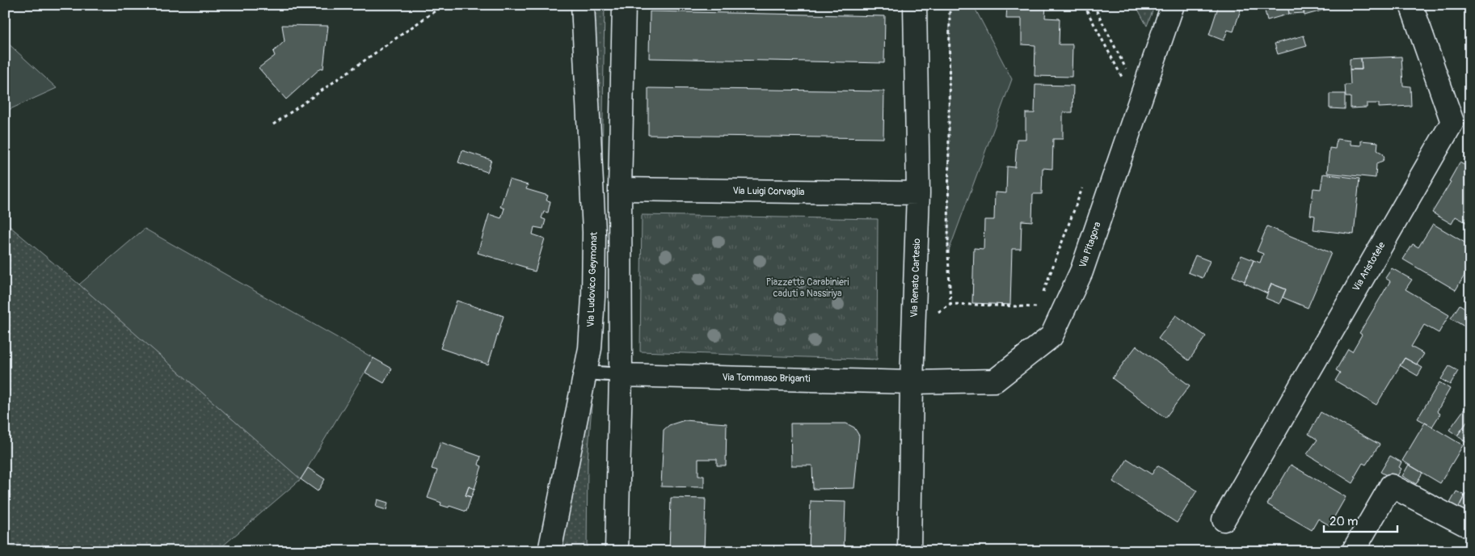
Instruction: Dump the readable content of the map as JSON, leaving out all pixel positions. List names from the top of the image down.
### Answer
{
  "streets": {
    "street": [
      "Via Luigi Corvaglia",
      "Via Pitagora",
      "Via Aristotele",
      "Via Renato Cartesio",
      "Via Ludovico Geymonat",
      "Via Tommaso Briganti"
    ]
  },
  "crossings": [
    ["Via Luigi Corvaglia", "Via Renato Cartesio"],
    ["Via Pitagora", "Via Renato Cartesio"],
    ["Via Pitagora", "Via Tommaso Briganti"],
    ["Via Renato Cartesio", "Via Tommaso Briganti"]
  ],
  "parks": ["Piazzetta Carabinieri caduti a Nassiriya"],
  "scale_bar": "20 m"
}
